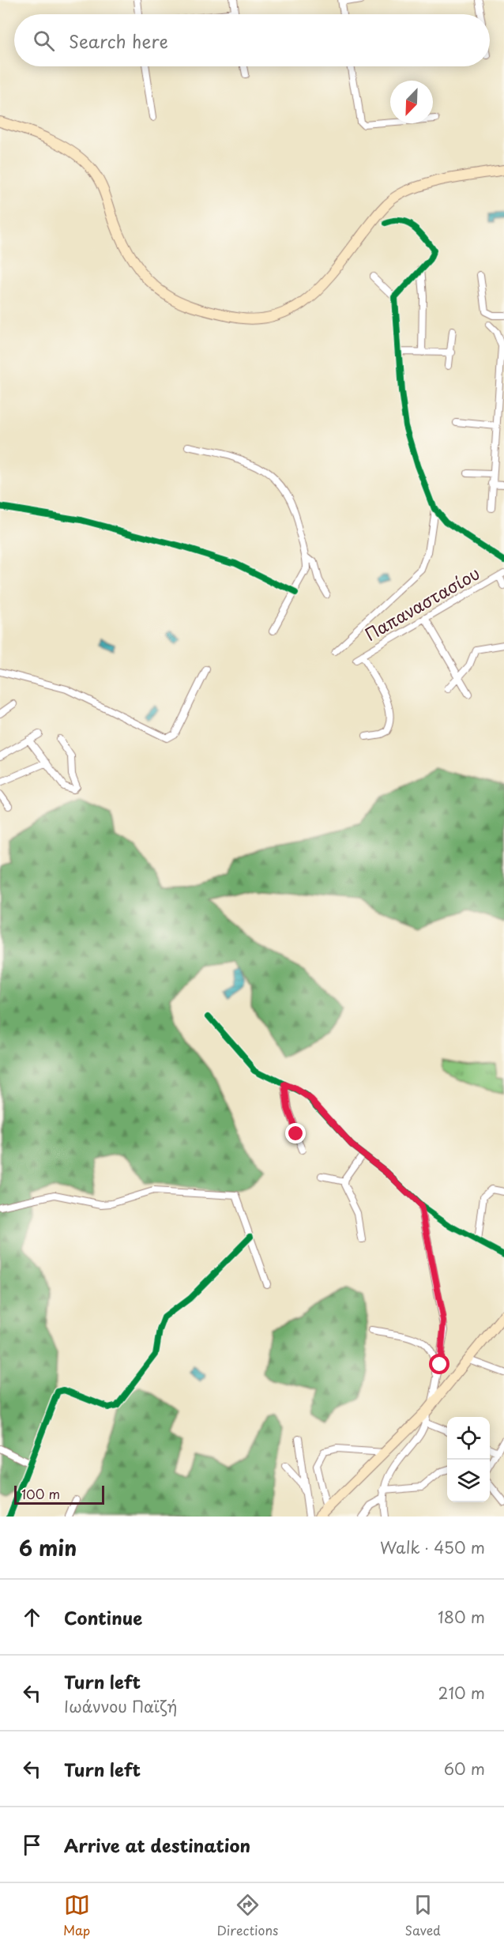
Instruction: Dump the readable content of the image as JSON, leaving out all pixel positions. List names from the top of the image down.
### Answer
{
  "streets": {
    "street": ["Παπαναστασίου"]
  },
  "scale_bar": "100 m",
  "north": "bottom left",
  "page": {
    "search": "Search here",
    "scale": "100 m",
    "heading": ["6 min", "Walk · 450 m"],
    "list": [
      ["Continue", "180 m"],
      ["Turn left", "Ιωάννου Παϊζή", "210 m"],
      ["Turn left", "60 m"],
      "Arrive at destination"
    ],
    "nav": ["Map", "Directions", "Saved"]
  }
}
